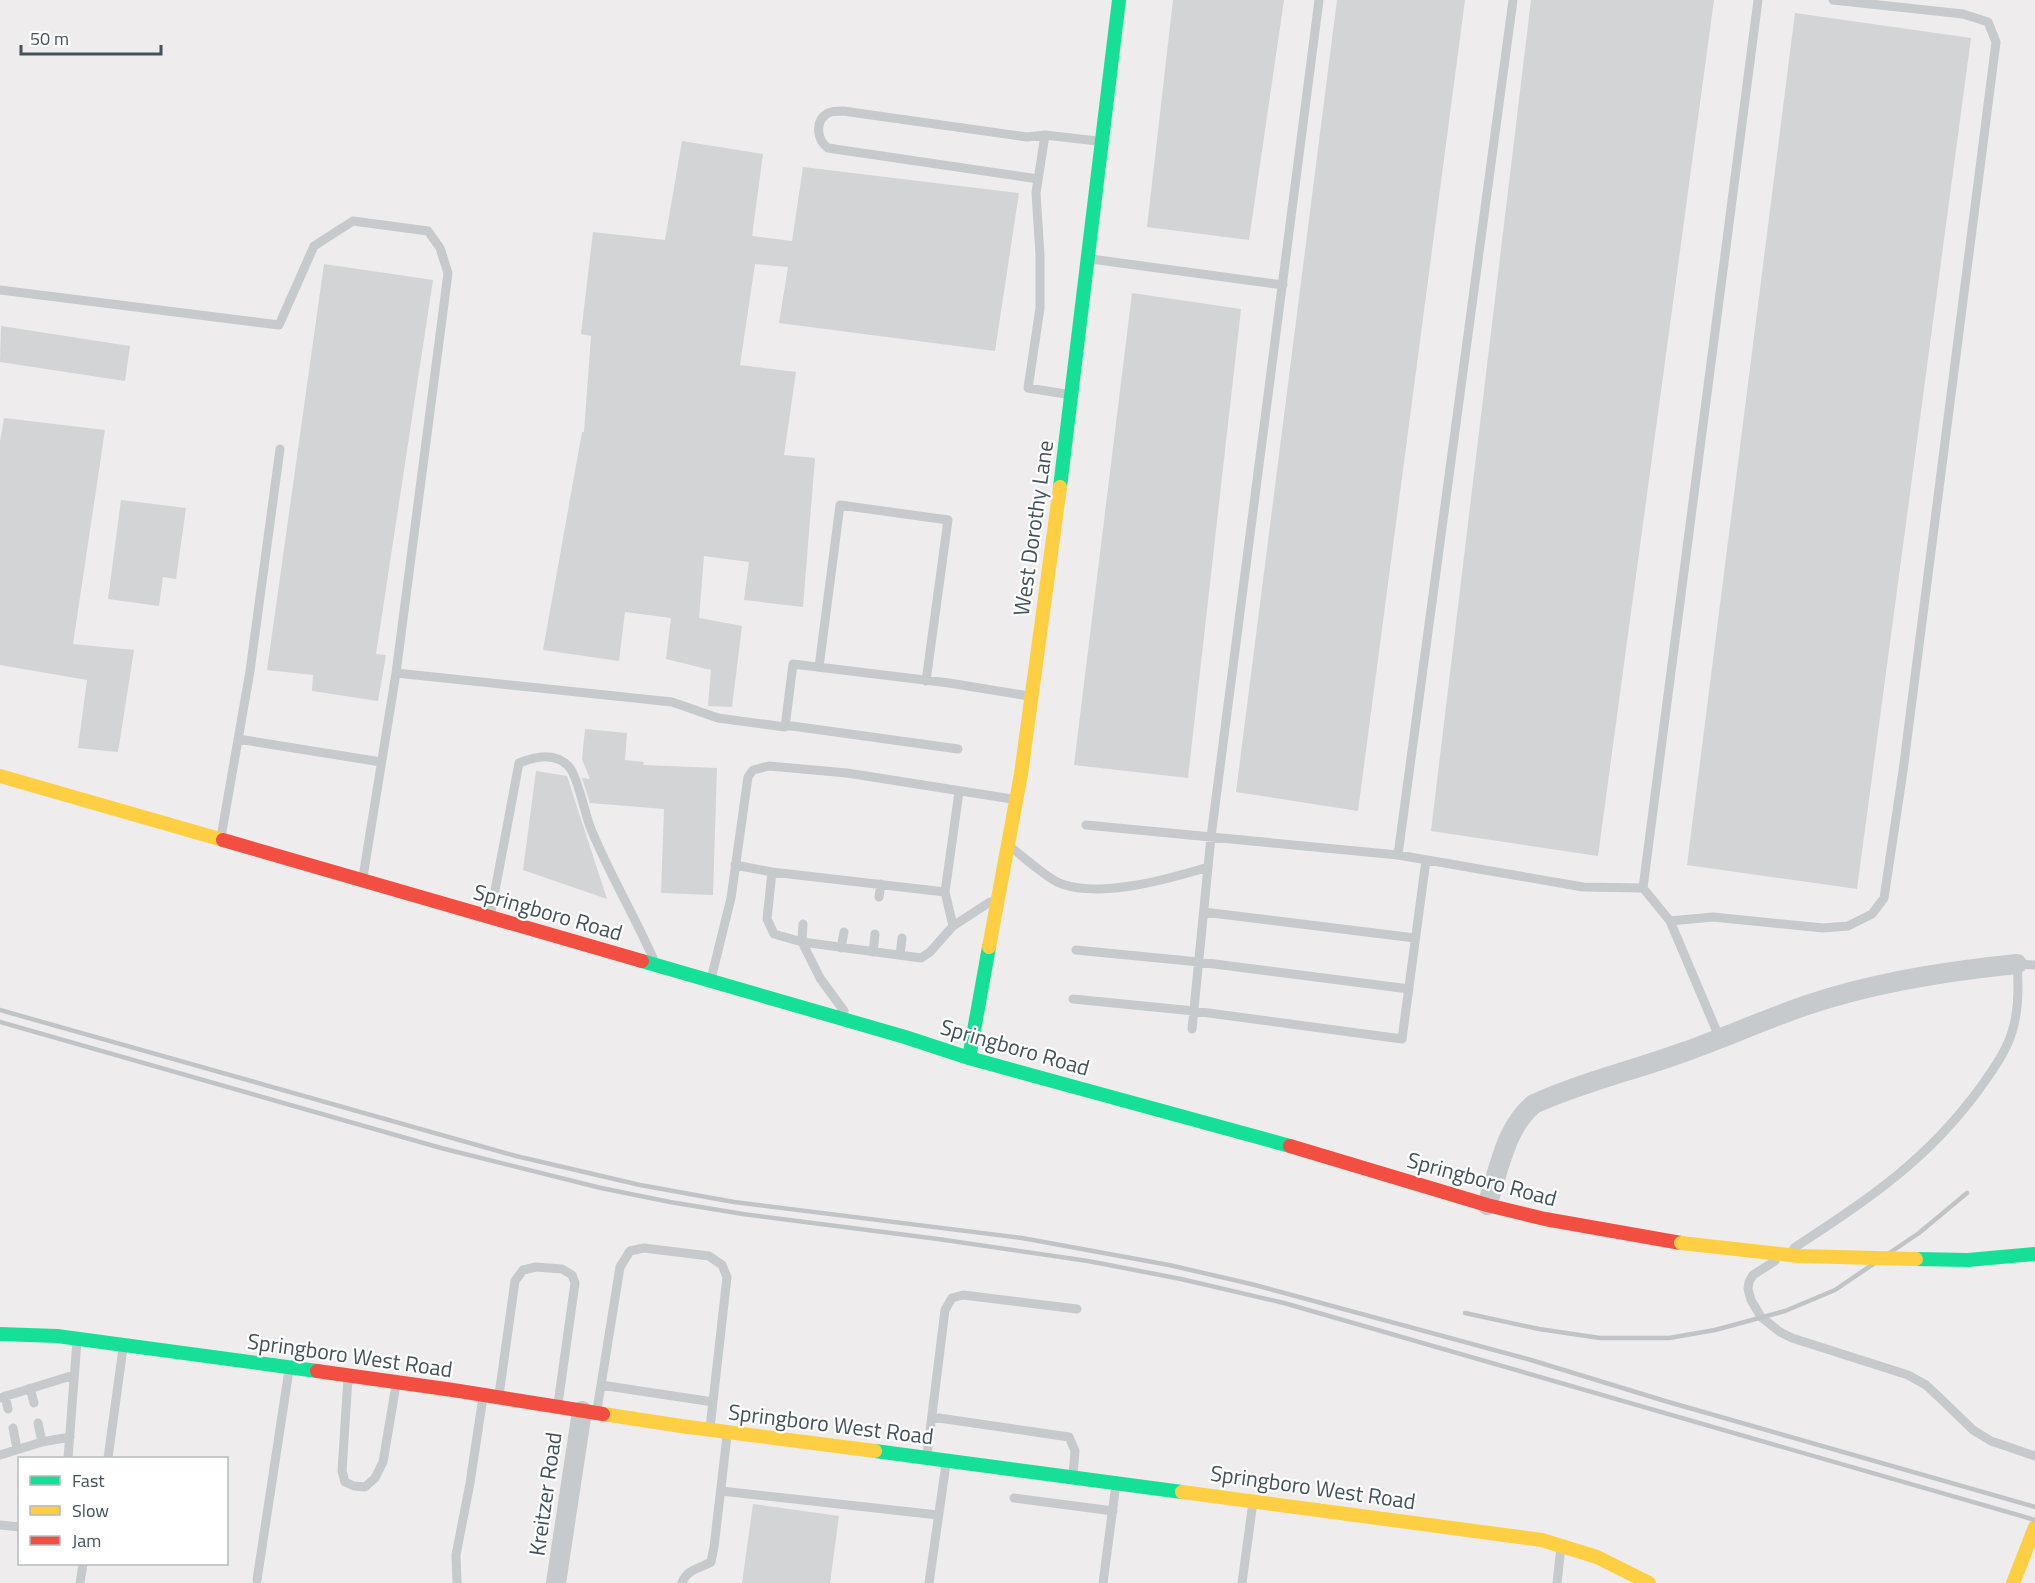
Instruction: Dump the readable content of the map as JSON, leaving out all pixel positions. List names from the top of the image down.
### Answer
{
  "streets": {
    "main road": ["West Dorothy Lane", "Springboro Road", "Springboro West Road"],
    "street": ["Kreitzer Road"]
  },
  "crossings": [
    ["West Dorothy Lane", "Springboro Road"],
    ["Springboro West Road", "Kreitzer Road"]
  ],
  "legend": ["Fast", "Slow", "Jam"],
  "scale_bar": "50 m"
}
